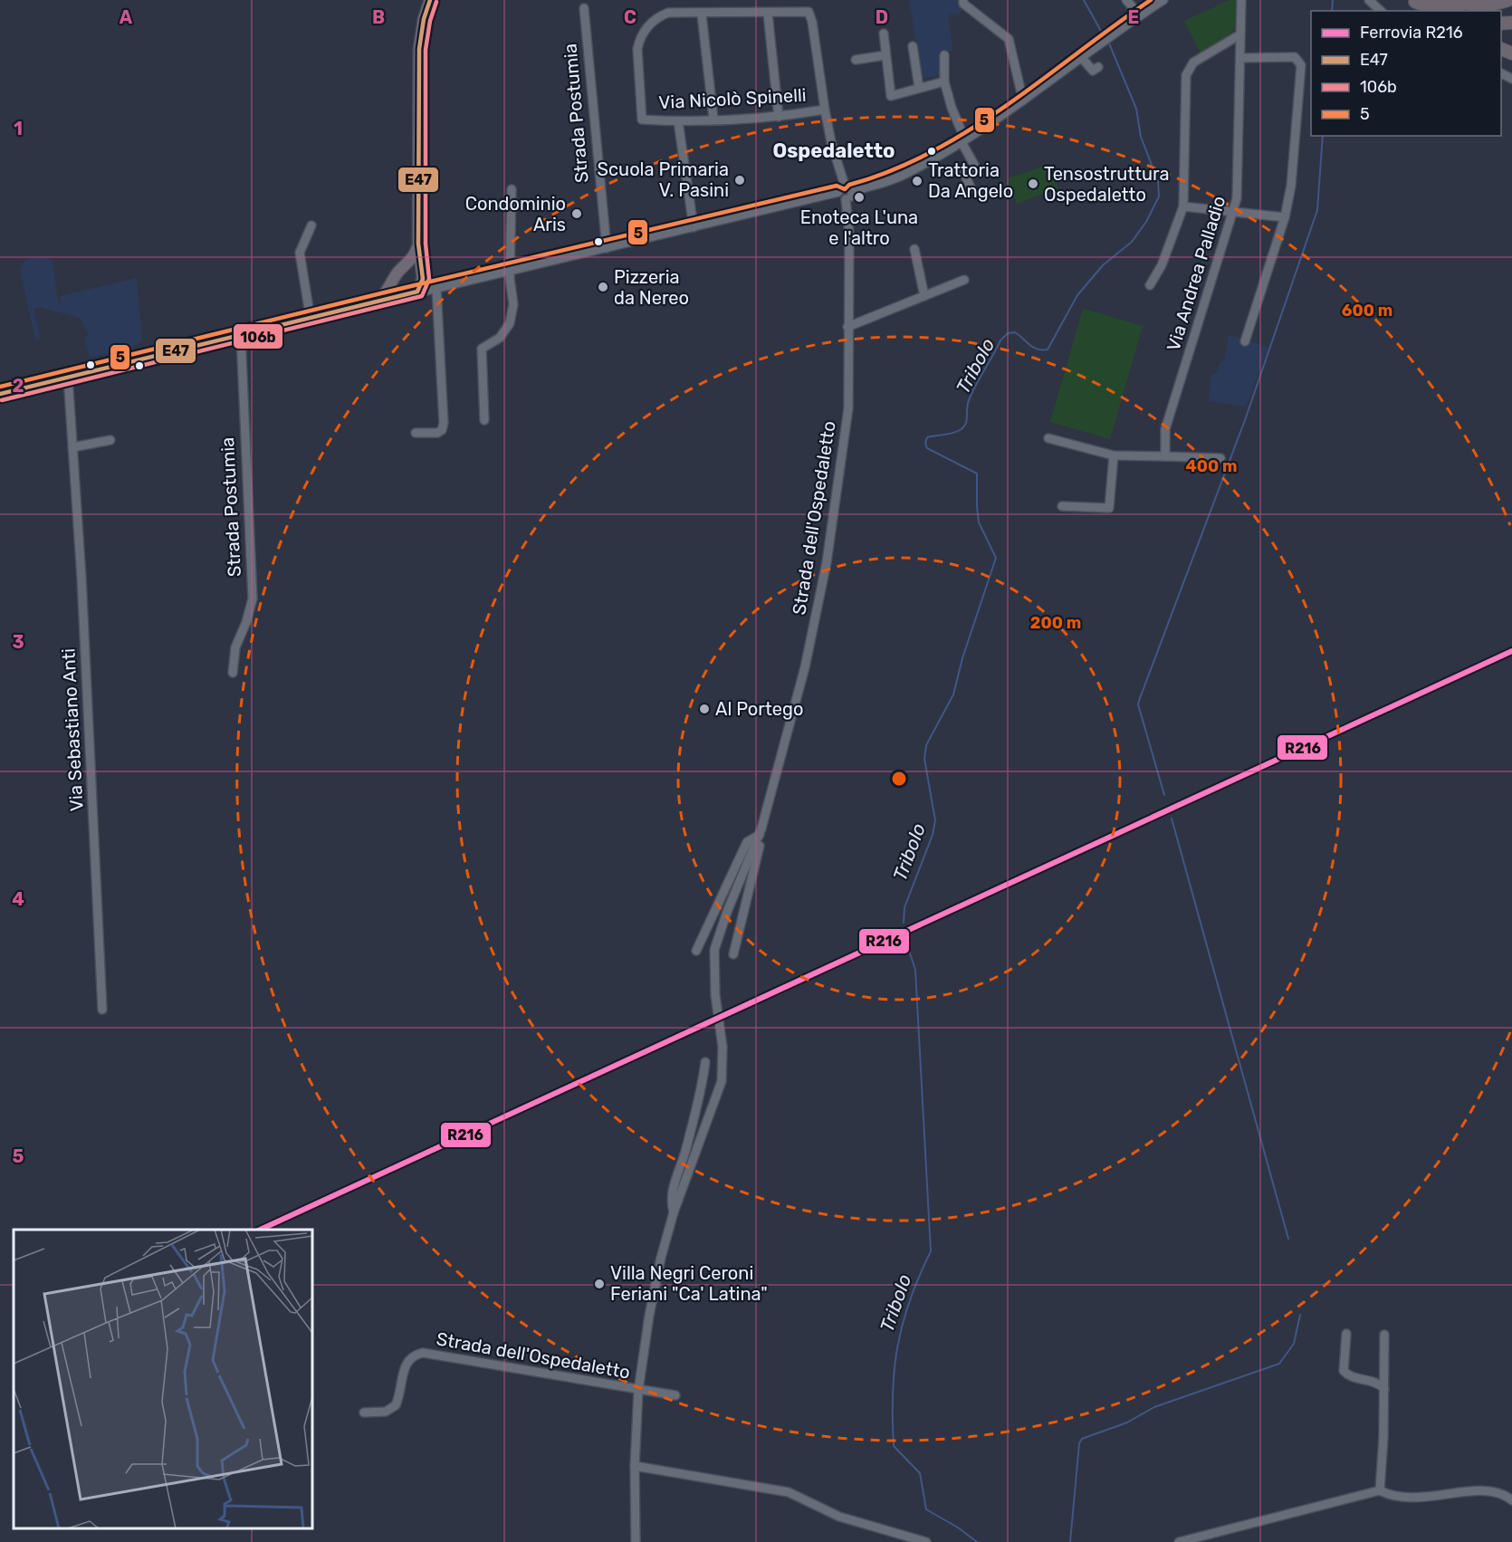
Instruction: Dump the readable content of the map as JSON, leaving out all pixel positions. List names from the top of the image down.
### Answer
{
  "streets": {
    "street": [
      "Via Nicolò Spinelli",
      "Strada Postumia",
      "Via Andrea Palladio",
      "Strada dell'Ospedaletto",
      "Via Sebastiano Anti"
    ]
  },
  "districts": ["Ospedaletto"],
  "water": ["Tribolo"],
  "places": [
    "Scuola Primaria V. Pasini",
    "Trattoria Da Angelo",
    "Tensostruttura Ospedaletto",
    "Enoteca L'una e l'altro",
    "Condominio Aris",
    "Pizzeria da Nereo",
    "Al Portego",
    "Villa Negri Ceroni Feriani \"Ca' Latina\""
  ],
  "lines": [
    "transit line E47",
    "transit line 5",
    "transit line 106b",
    "rail line R216"
  ],
  "legend": [
    "Ferrovia R216",
    "E47",
    "106b",
    "5"
  ],
  "grid": {
    "columns": [
      "A",
      "B",
      "C",
      "D",
      "E"
    ],
    "rows": [
      "1",
      "2",
      "3",
      "4",
      "5"
    ]
  },
  "rings": ["600 m", "400 m", "200 m"]
}
